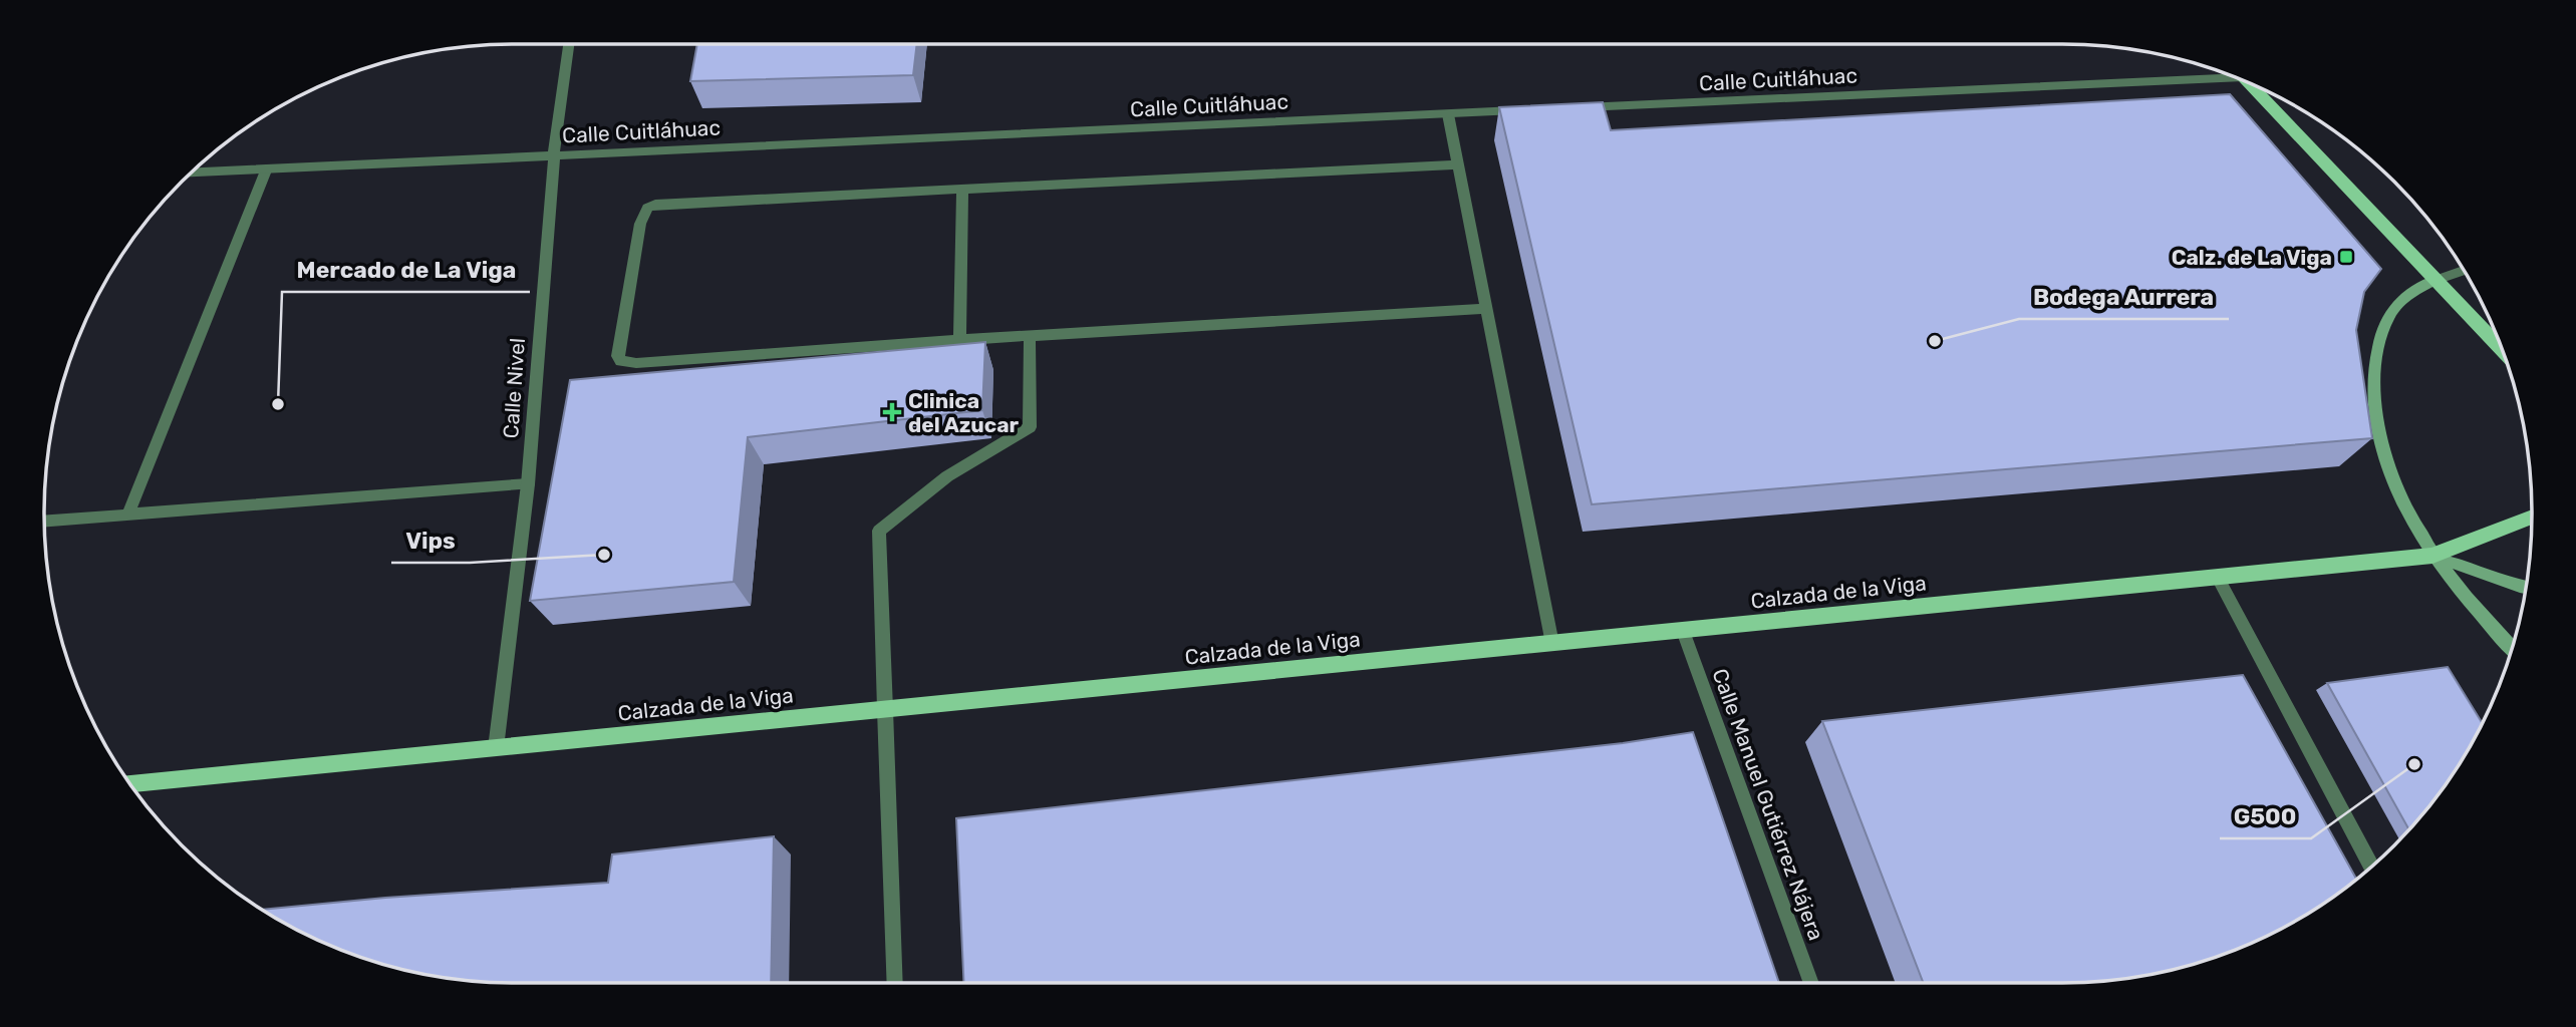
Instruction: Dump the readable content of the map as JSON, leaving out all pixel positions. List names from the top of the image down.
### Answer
{
  "streets": {
    "main road": ["Calzada de la Viga"],
    "street": ["Calle Cuitláhuac", "Calle Nivel", "Calle Manuel Gutiérrez Nájera"]
  },
  "crossings": [
    ["Calle Cuitláhuac", "Calle Nivel"],
    ["Calle Nivel", "Calzada de la Viga"],
    ["Calzada de la Viga", "Calle Manuel Gutiérrez Nájera"]
  ],
  "places": {
    "transit": ["Calz. de La Viga"],
    "other": [
      "Bodega Aurrera",
      "Mercado de La Viga",
      "Vips",
      "G500"
    ],
    "health": ["Clinica del Azucar"]
  }
}
